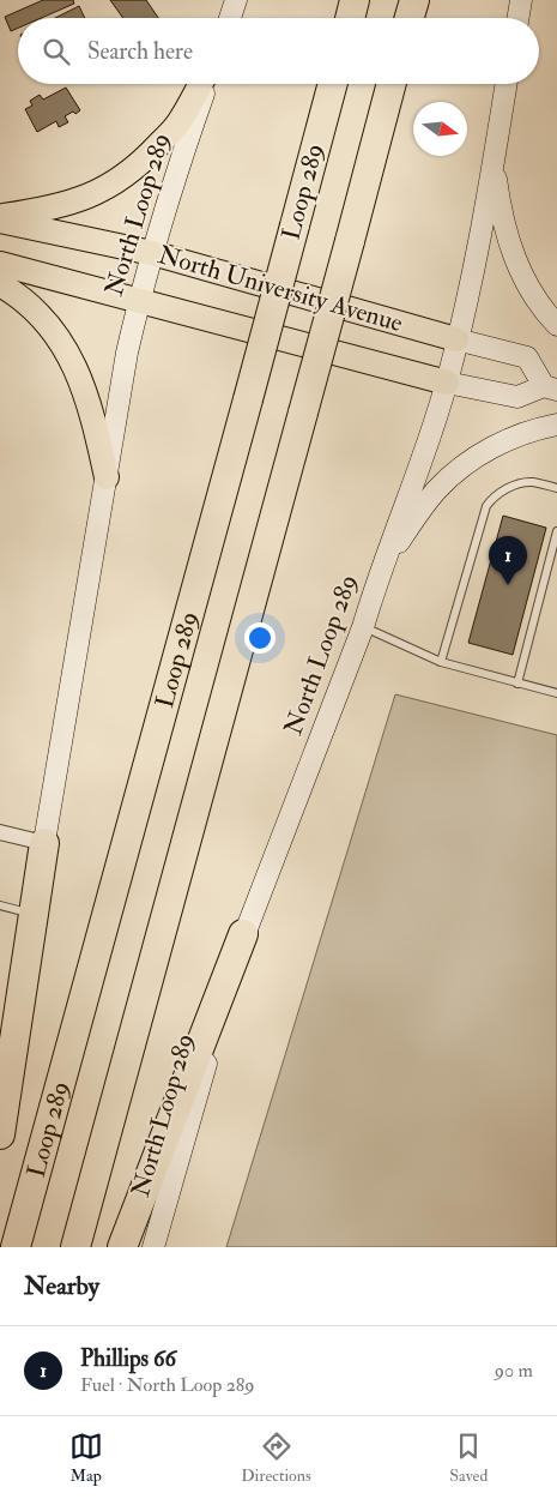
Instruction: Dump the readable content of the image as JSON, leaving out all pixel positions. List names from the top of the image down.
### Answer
{
  "streets": {
    "highway": ["Loop 289"],
    "main road": ["North Loop 289", "North University Avenue"]
  },
  "crossings": [
    ["North Loop 289", "North University Avenue"]
  ],
  "north": "right",
  "page": {
    "search": "Search here",
    "pins": "1",
    "heading": "Nearby",
    "list": [
      {
        "mark": "1",
        "name": "Phillips 66",
        "note": "Fuel · North Loop 289",
        "value": "90 m"
      }
    ],
    "nav": ["Map", "Directions", "Saved"]
  }
}
